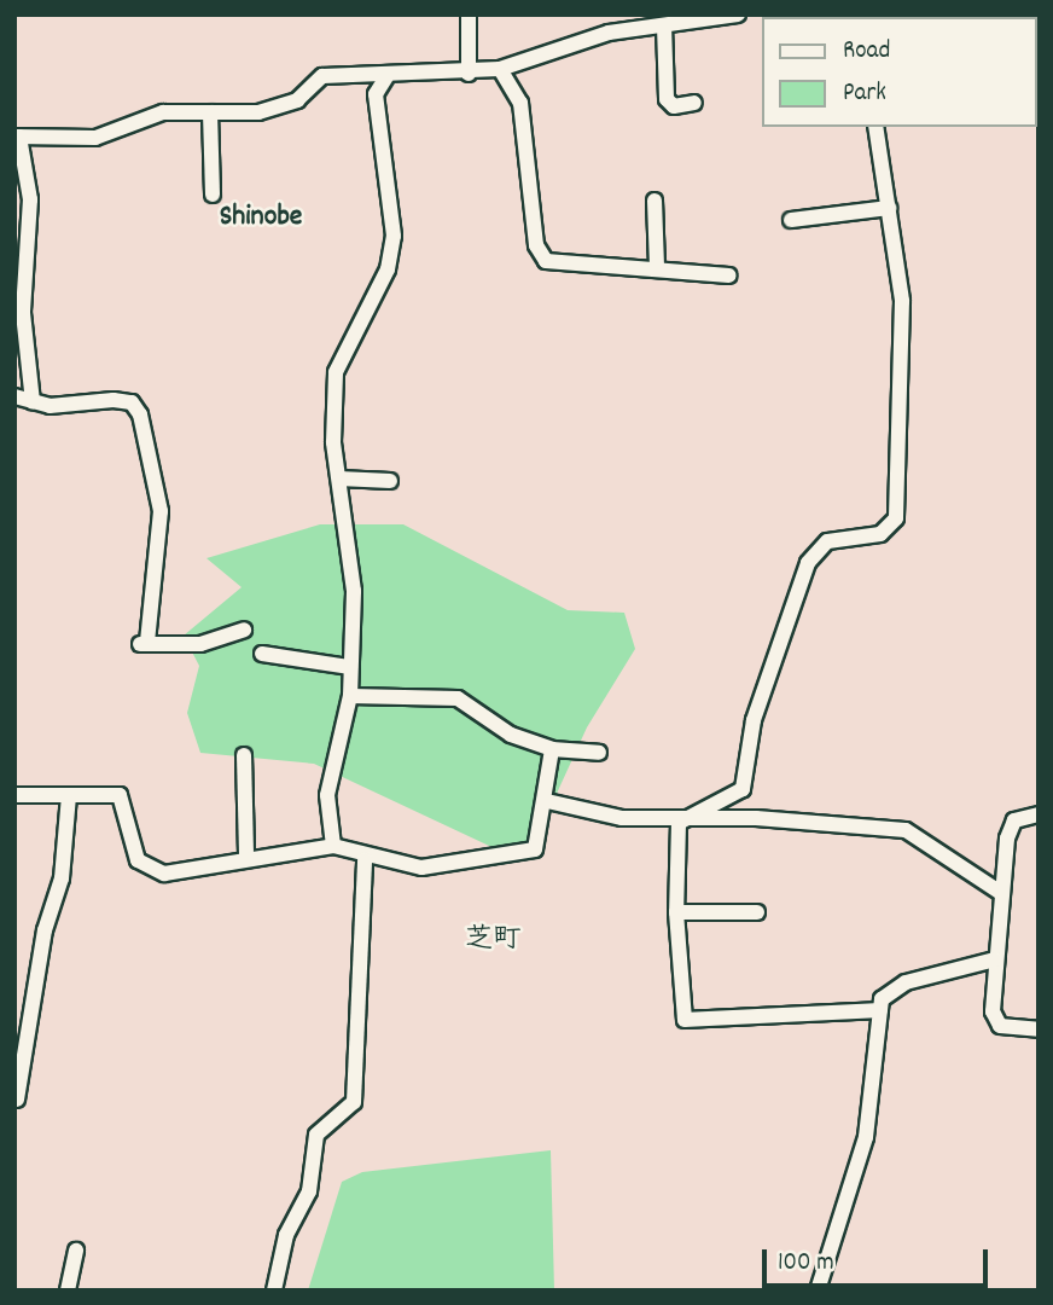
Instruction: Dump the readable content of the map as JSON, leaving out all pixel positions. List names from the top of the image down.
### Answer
{
  "districts": ["Shinobe", "芝町"],
  "legend": ["Road", "Park"],
  "scale_bar": "100 m"
}
